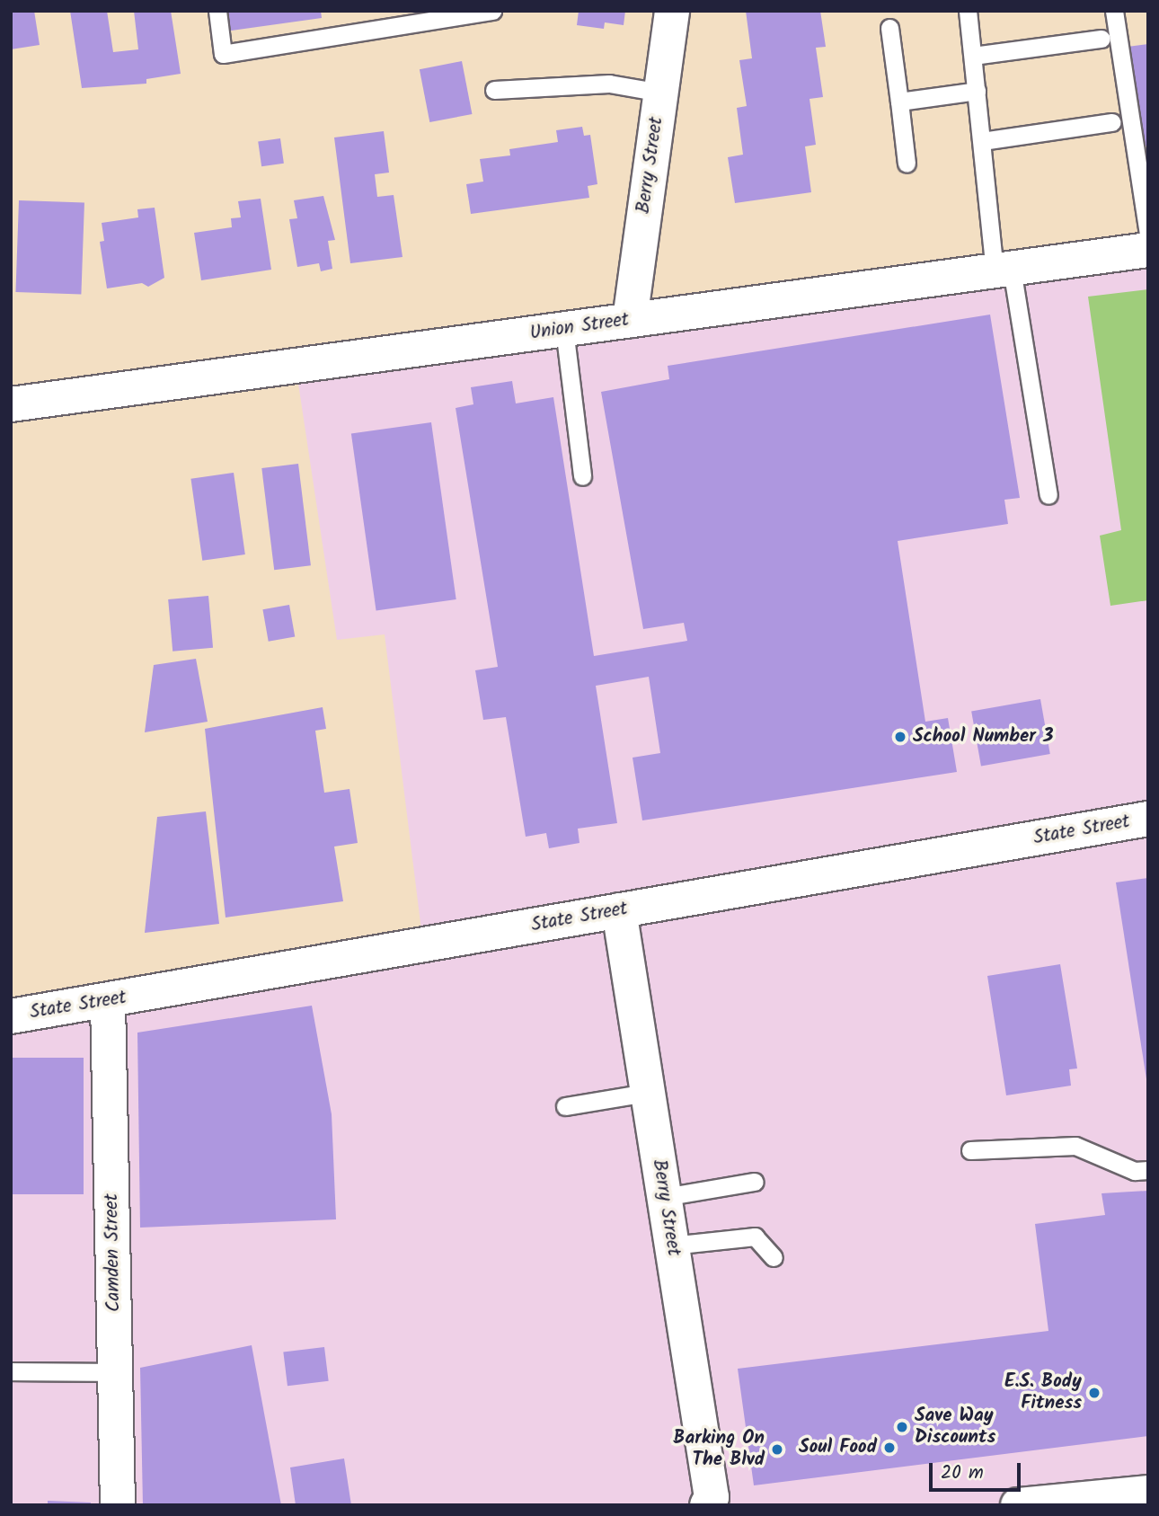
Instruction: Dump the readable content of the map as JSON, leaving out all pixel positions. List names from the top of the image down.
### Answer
{
  "streets": {
    "street": [
      "Berry Street",
      "Union Street",
      "State Street",
      "Camden Street"
    ]
  },
  "crossings": [
    ["Berry Street", "Union Street"],
    ["Berry Street", "State Street"],
    ["State Street", "Camden Street"]
  ],
  "places": [
    "School Number 3",
    "E.S. Body Fitness",
    "Save Way Discounts",
    "Soul Food",
    "Barking On The Blvd"
  ],
  "scale_bar": "20 m"
}
